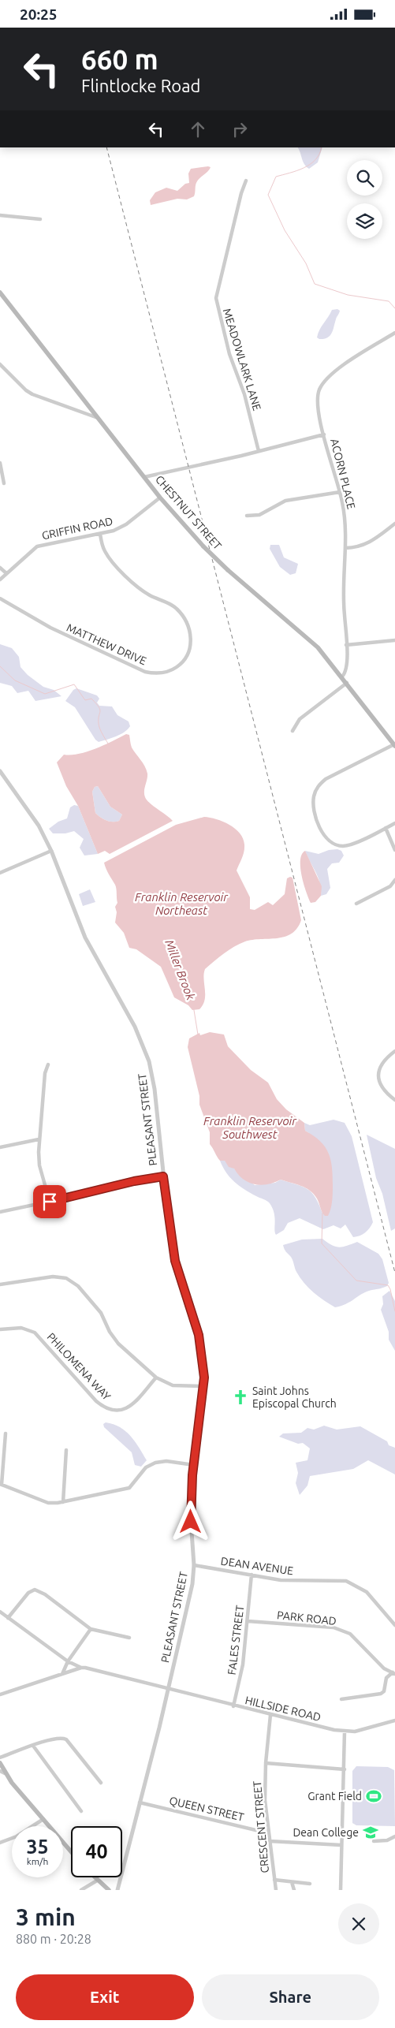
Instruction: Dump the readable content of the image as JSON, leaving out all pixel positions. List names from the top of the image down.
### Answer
{
  "streets": {
    "main road": ["CHESTNUT STREET"],
    "street": [
      "MEADOWLARK LANE",
      "ACORN PLACE",
      "GRIFFIN ROAD",
      "MATTHEW DRIVE",
      "PLEASANT STREET",
      "PHILOMENA WAY",
      "DEAN AVENUE",
      "PARK ROAD",
      "FALES STREET",
      "HILLSIDE ROAD",
      "QUEEN STREET",
      "CRESCENT STREET"
    ]
  },
  "crossings": [
    ["MEADOWLARK LANE", "ACORN PLACE"],
    ["ACORN PLACE", "CHESTNUT STREET"],
    ["CHESTNUT STREET", "GRIFFIN ROAD"],
    ["GRIFFIN ROAD", "MATTHEW DRIVE"],
    ["PLEASANT STREET", "DEAN AVENUE"],
    ["PLEASANT STREET", "HILLSIDE ROAD"],
    ["PLEASANT STREET", "QUEEN STREET"],
    ["DEAN AVENUE", "FALES STREET"],
    ["PARK ROAD", "FALES STREET"],
    ["FALES STREET", "HILLSIDE ROAD"],
    ["HILLSIDE ROAD", "CRESCENT STREET"],
    ["QUEEN STREET", "CRESCENT STREET"]
  ],
  "water": ["Franklin Reservoir Northeast", "Miller Brook", "Franklin Reservoir Southwest"],
  "places": {
    "church": ["Saint Johns Episcopal Church"],
    "sports": ["Grant Field"],
    "school or university": ["Dean College"]
  },
  "page": {
    "status": "20:25",
    "turn": ["660 m", "Flintlocke Road"],
    "speed": "35 km/h",
    "limit": "40",
    "heading": ["3 min", "880 m · 20:28"],
    "buttons": ["Exit", "Share"]
  }
}
